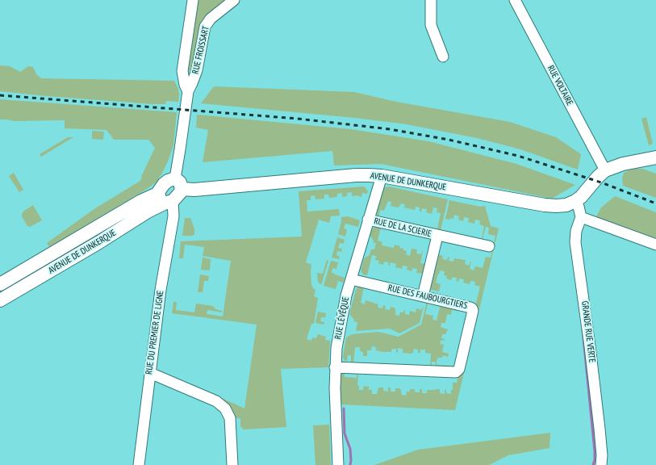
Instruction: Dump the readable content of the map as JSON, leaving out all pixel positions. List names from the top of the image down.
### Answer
{
  "streets": {
    "main road": ["AVENUE DE DUNKERQUE"],
    "street": [
      "RUE FROISSART",
      "RUE VOLTAIRE",
      "RUE DE LA SCIERIE",
      "RUE DES FAUBOURGTIERS",
      "RUE LÉVÊQUE",
      "GRANDE RUE VERTE",
      "RUE DU PREMIER DE LIGNE"
    ]
  },
  "crossings": [
    ["RUE FROISSART", "AVENUE DE DUNKERQUE"],
    ["AVENUE DE DUNKERQUE", "RUE LÉVÊQUE"],
    ["AVENUE DE DUNKERQUE", "RUE DU PREMIER DE LIGNE"],
    ["RUE DE LA SCIERIE", "RUE DES FAUBOURGTIERS"],
    ["RUE DE LA SCIERIE", "RUE LÉVÊQUE"],
    ["RUE DES FAUBOURGTIERS", "RUE LÉVÊQUE"]
  ]
}
